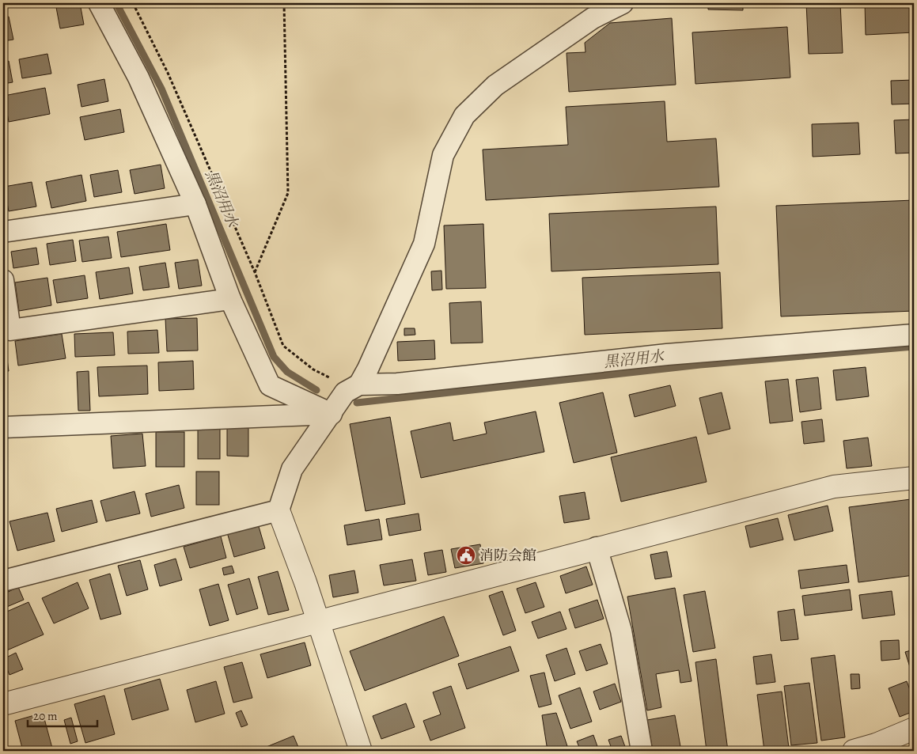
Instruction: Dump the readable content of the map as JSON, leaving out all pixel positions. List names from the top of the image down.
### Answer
{
  "water": ["黒沼用水"],
  "places": {
    "public building": ["消防会館"]
  },
  "scale_bar": "20 m"
}
